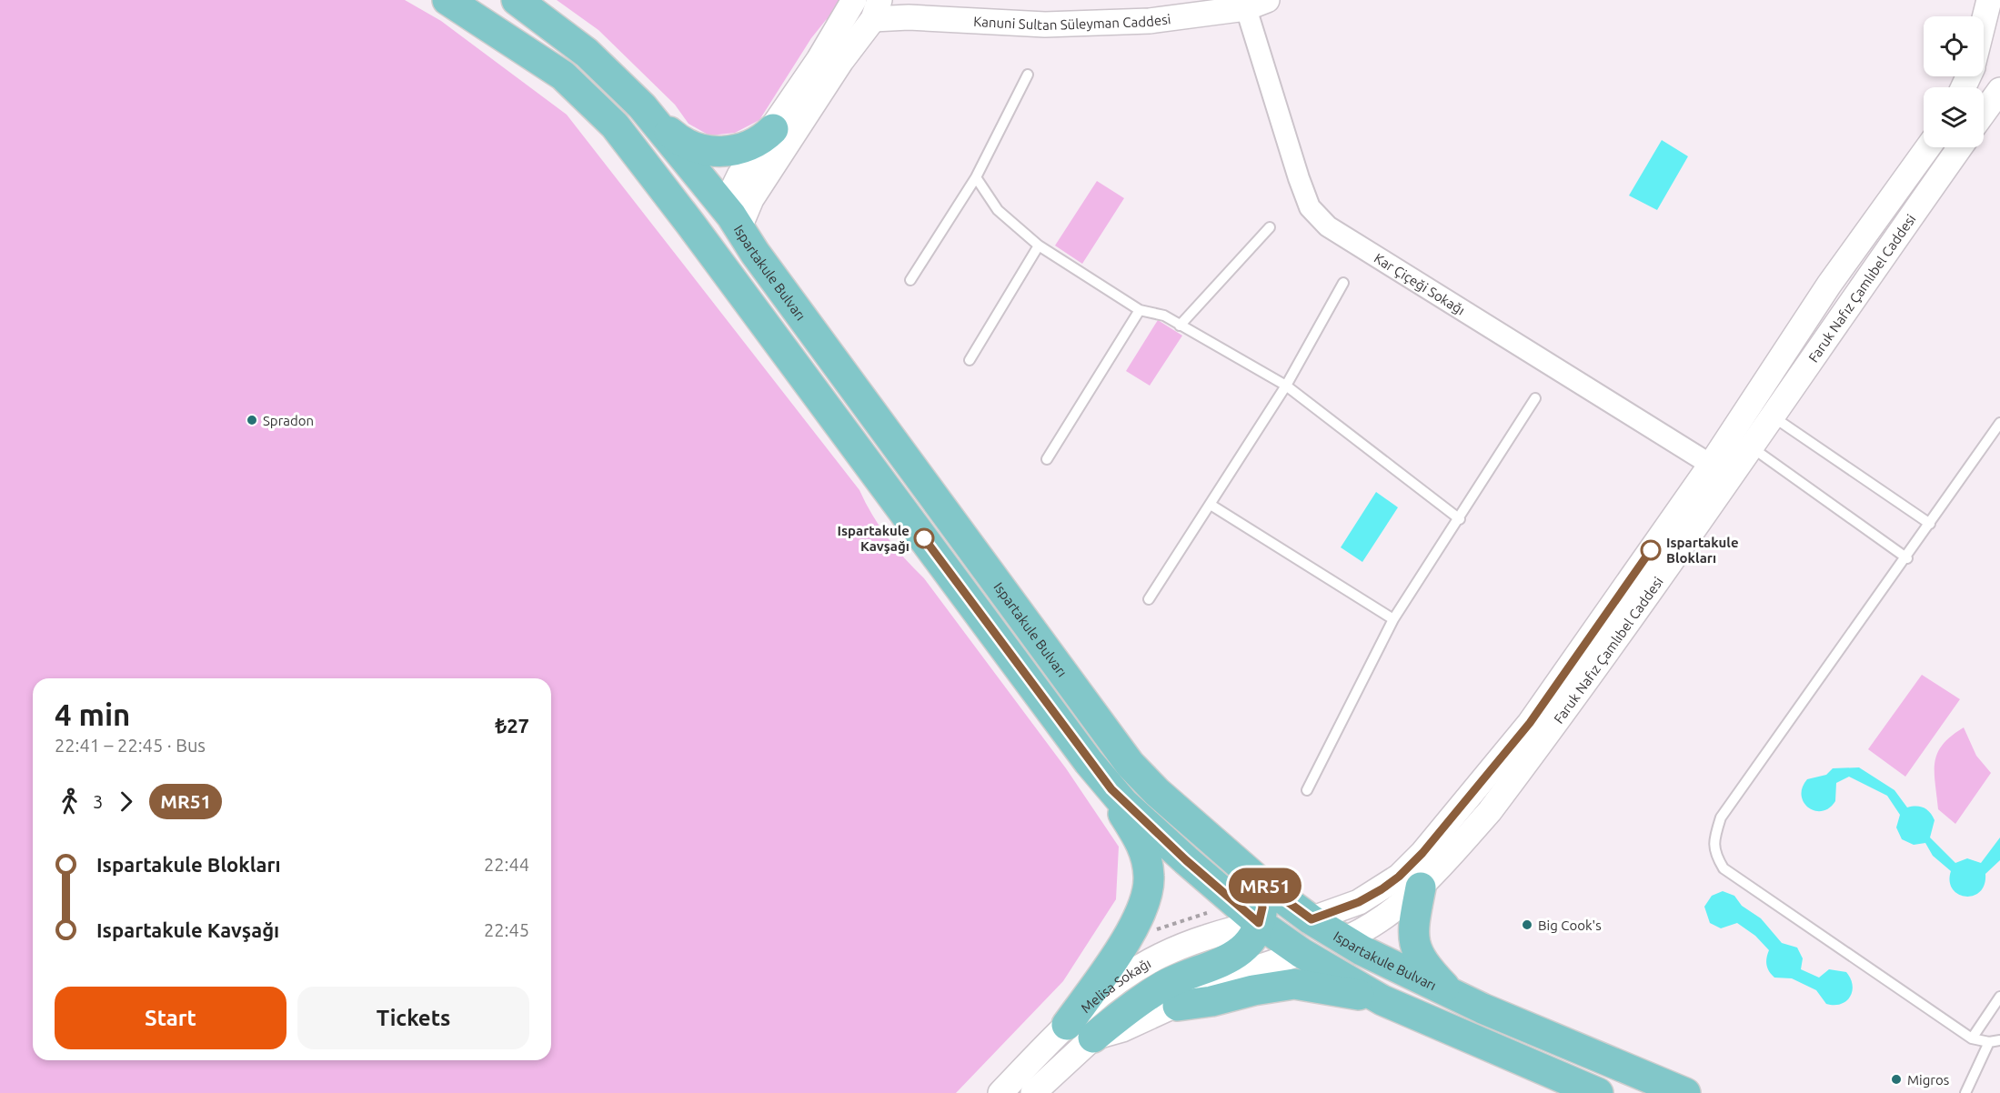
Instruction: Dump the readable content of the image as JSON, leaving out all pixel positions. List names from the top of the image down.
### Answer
{
  "streets": {
    "main road": ["Ispartakule Bulvarı"],
    "street": [
      "Kanuni Sultan Süleyman Caddesi",
      "Kar Çiçeği Sokağı",
      "Faruk Nafız Çamlıbel Caddesi",
      "Melisa Sokağı"
    ]
  },
  "crossings": [
    ["Kanuni Sultan Süleyman Caddesi", "Kar Çiçeği Sokağı"],
    ["Ispartakule Bulvarı", "Faruk Nafız Çamlıbel Caddesi"],
    ["Ispartakule Bulvarı", "Melisa Sokağı"],
    ["Kar Çiçeği Sokağı", "Faruk Nafız Çamlıbel Caddesi"]
  ],
  "places": [
    "Spradon",
    "Ispartakule Kavşağı",
    "Ispartakule Blokları",
    "Big Cook's",
    "Migros"
  ],
  "lines": ["bus line MR51"],
  "page": {
    "on_map": "MR51",
    "heading": ["4 min", "22:41 – 22:45 · Bus", "₺27"],
    "legs": ["3", "MR51"],
    "list": [
      {
        "name": "Ispartakule Blokları",
        "value": "22:44"
      },
      {
        "name": "Ispartakule Kavşağı",
        "value": "22:45"
      }
    ],
    "buttons": ["Start", "Tickets"]
  }
}
